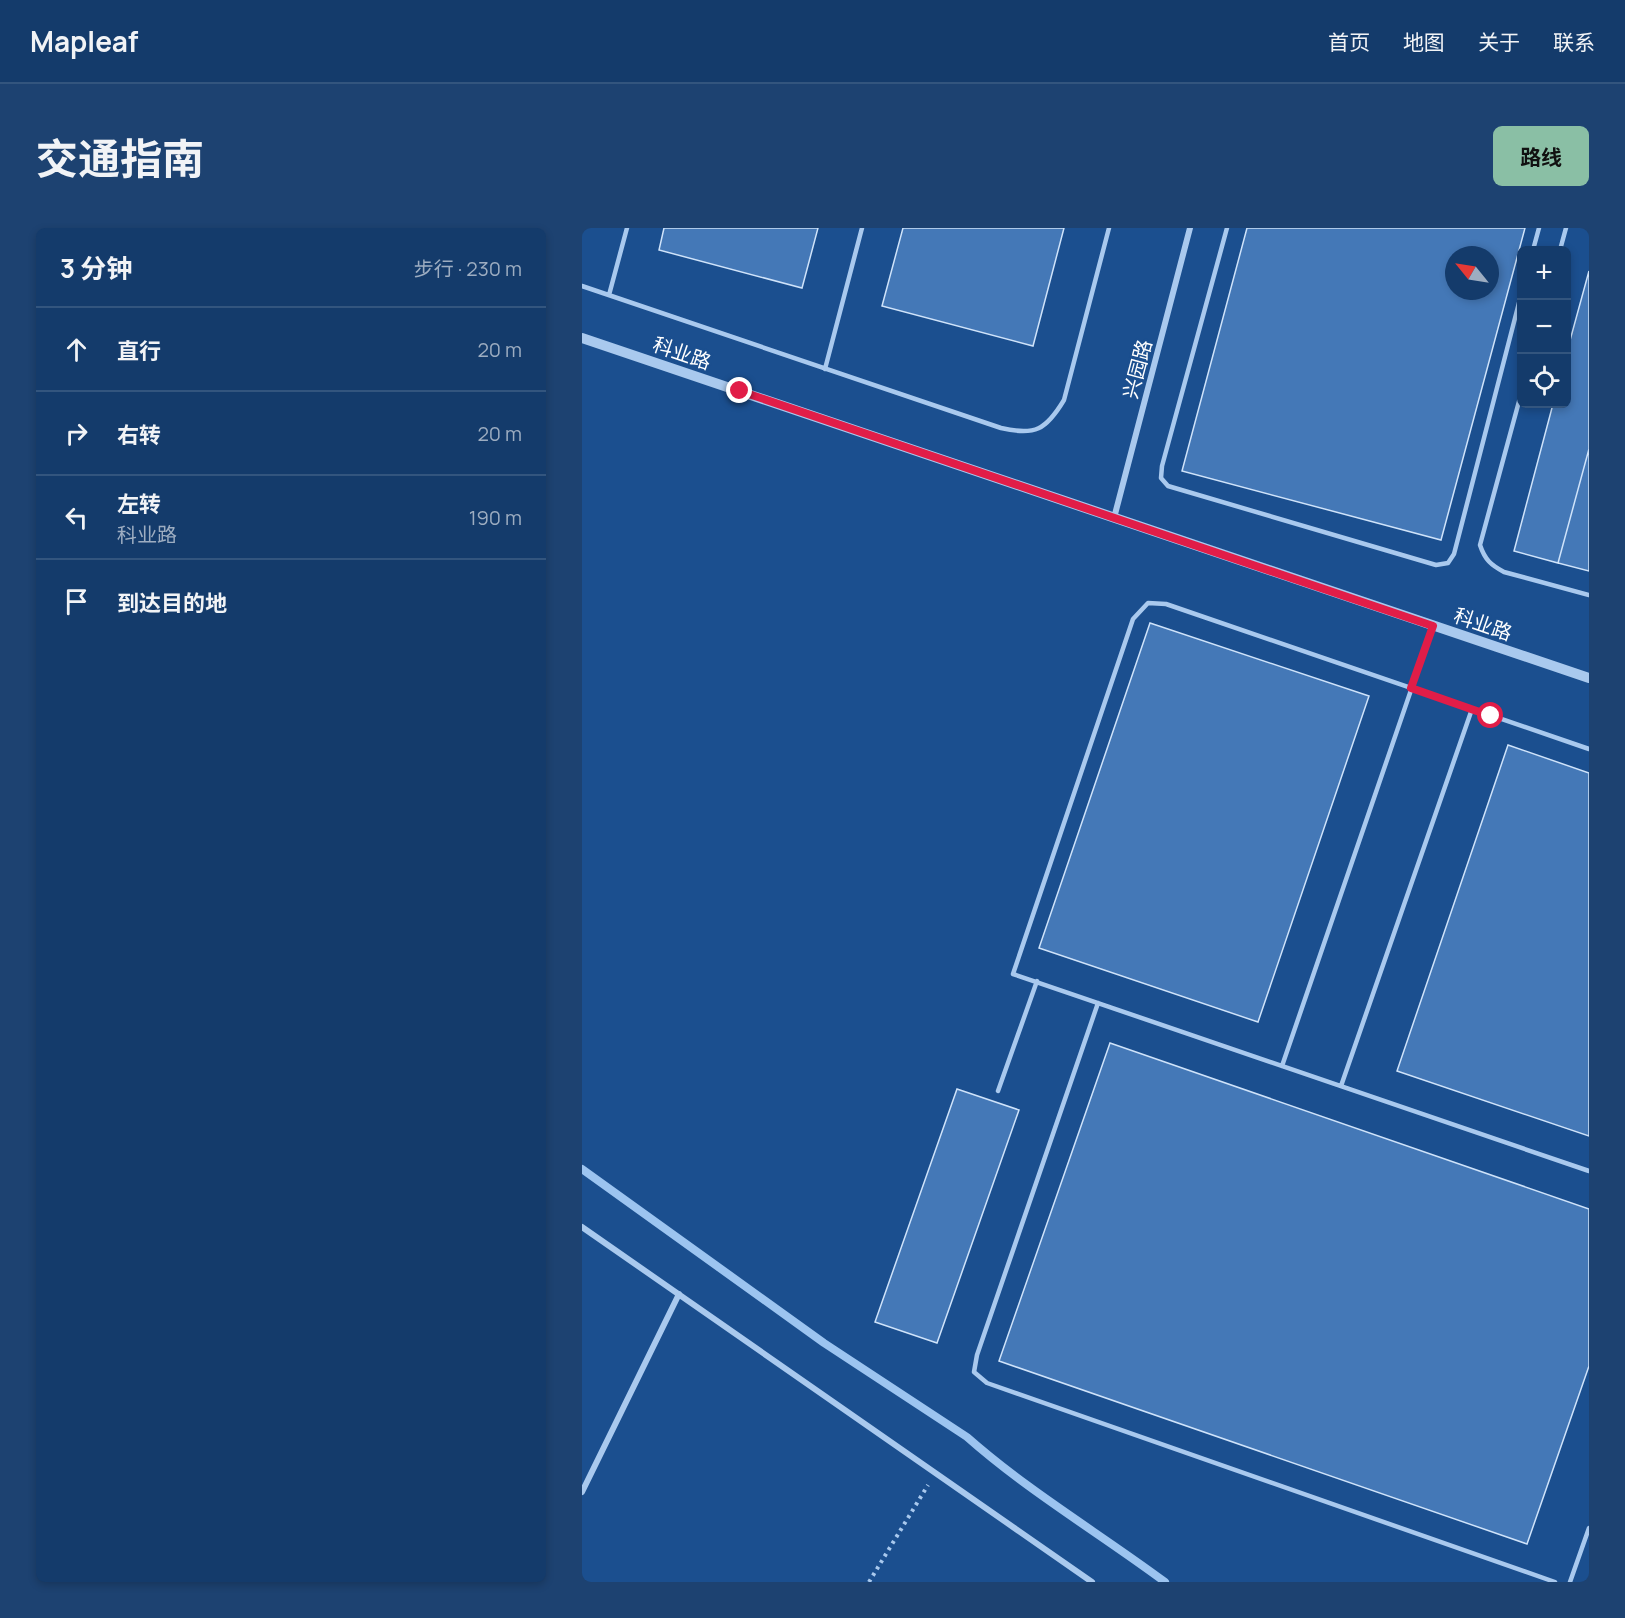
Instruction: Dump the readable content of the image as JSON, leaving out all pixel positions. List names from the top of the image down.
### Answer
{
  "streets": {
    "street": ["科业路", "兴园路"]
  },
  "crossings": [
    ["科业路", "兴园路"]
  ],
  "north": "top left",
  "page": {
    "header": "Mapleaf",
    "nav": [
      "首页",
      "地图",
      "关于",
      "联系"
    ],
    "title": "交通指南",
    "buttons": "路线",
    "heading": ["3 分钟", "步行 · 230 m"],
    "map_buttons": ["+", "−"],
    "list": [
      ["直行", "20 m"],
      ["右转", "20 m"],
      ["左转", "科业路", "190 m"],
      "到达目的地"
    ]
  }
}
